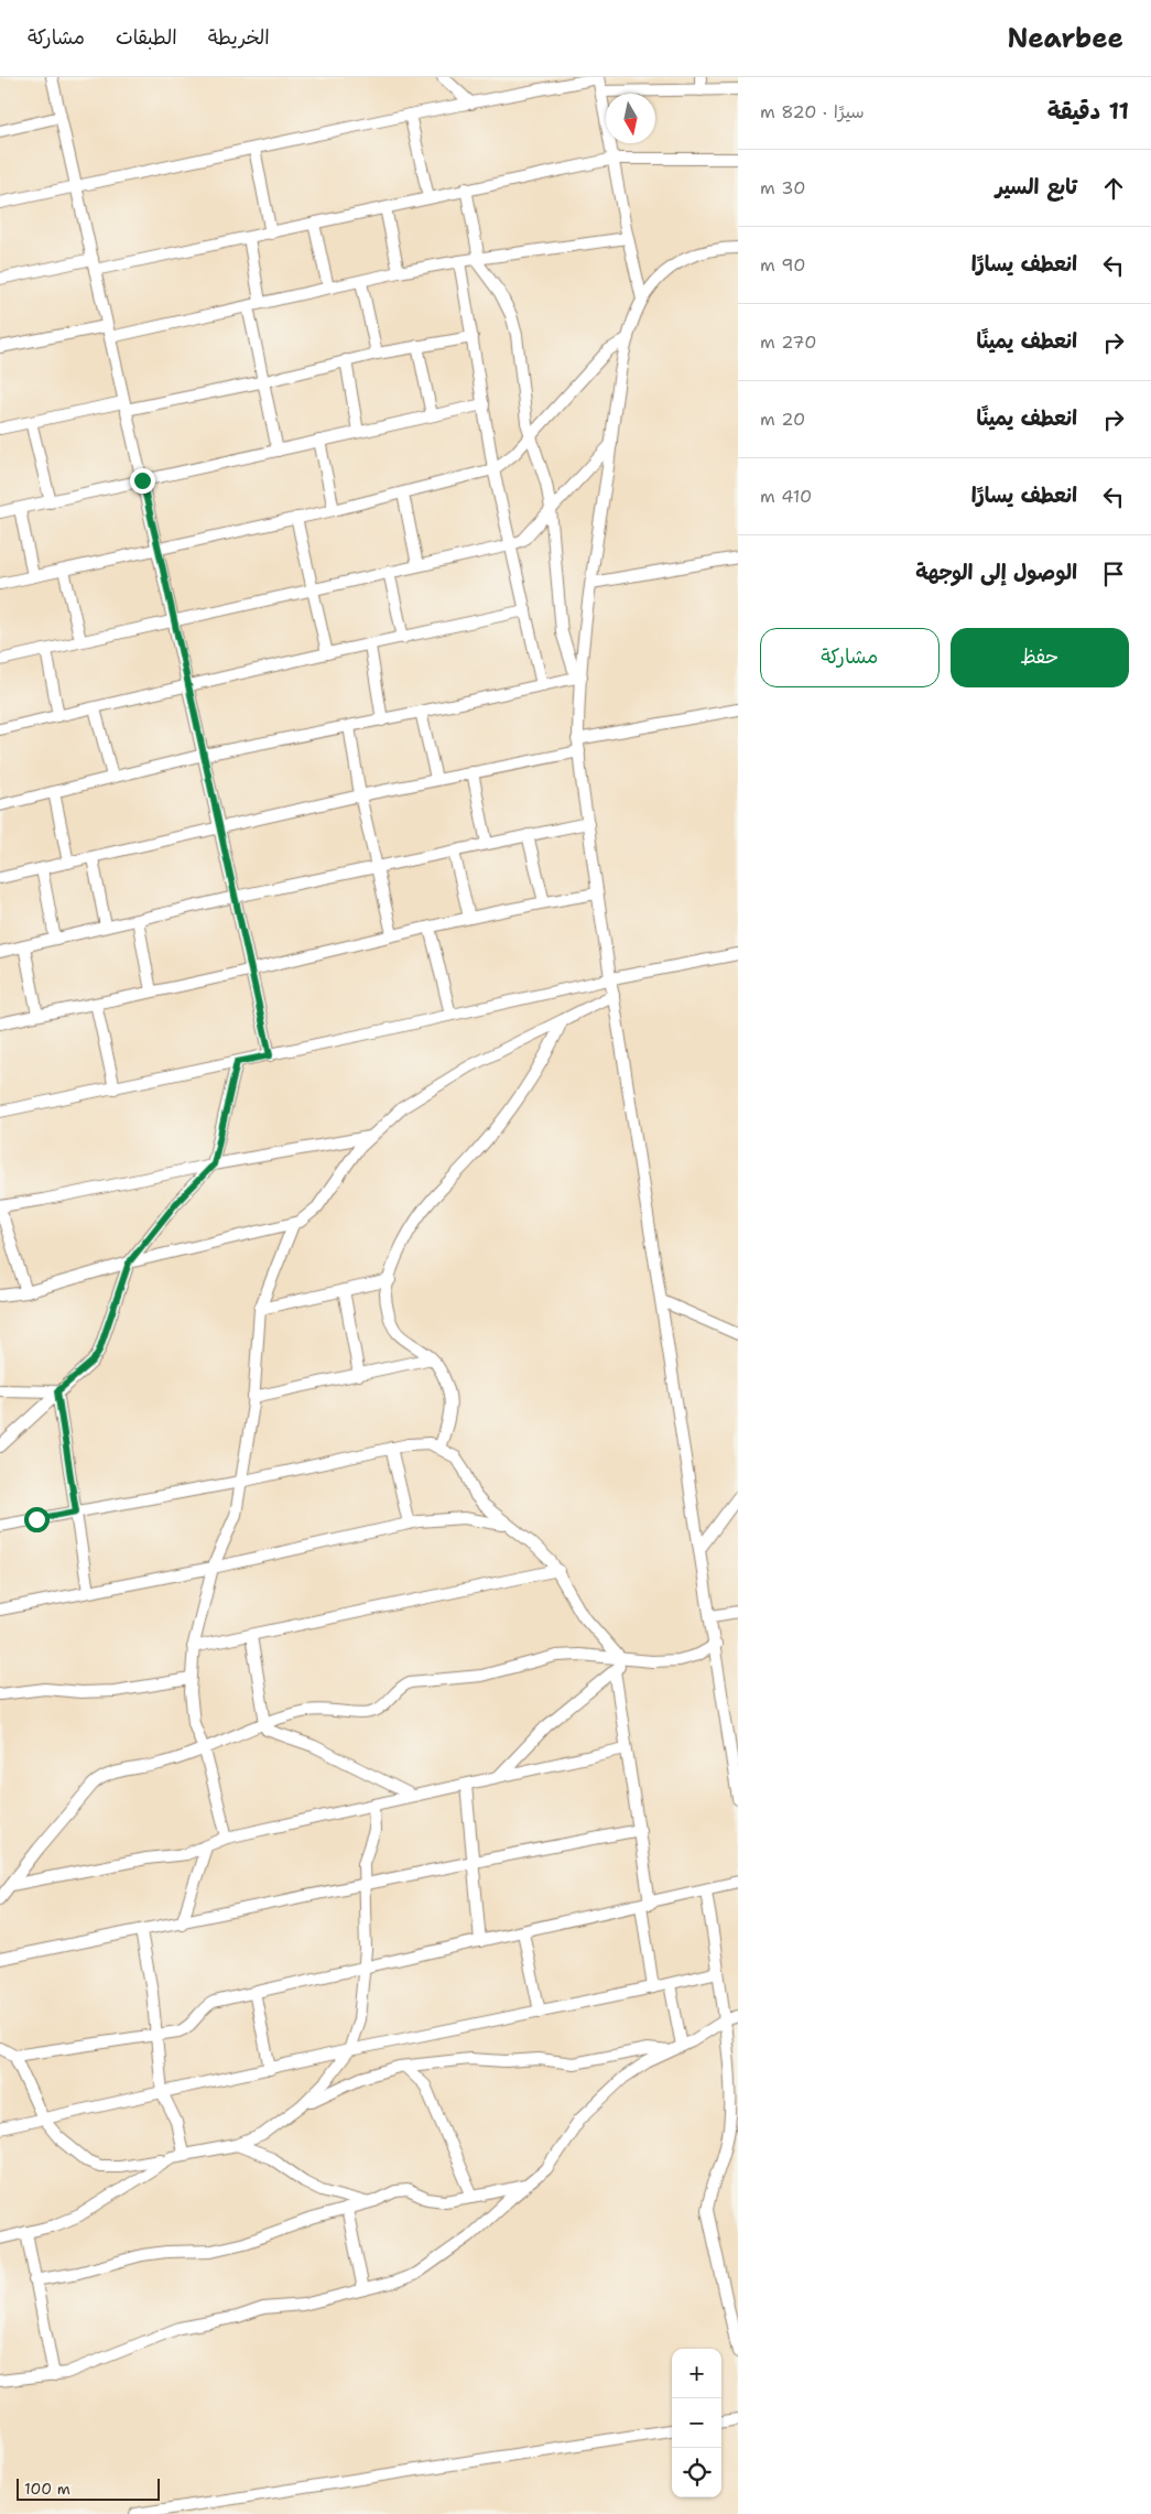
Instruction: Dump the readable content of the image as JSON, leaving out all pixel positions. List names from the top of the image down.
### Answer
{
  "scale_bar": "100 m",
  "north": "bottom",
  "page": {
    "header": "Nearbee",
    "nav": ["الخريطة", "الطبقات", "مشاركة"],
    "heading": ["11 دقيقة", "سيرًا · 820 m"],
    "list": [
      ["تابع السير", "30 m"],
      ["انعطف يسارًا", "90 m"],
      ["انعطف يمينًا", "270 m"],
      ["انعطف يمينًا", "20 m"],
      ["انعطف يسارًا", "410 m"],
      "الوصول إلى الوجهة"
    ],
    "buttons": ["حفظ", "مشاركة"],
    "map_buttons": ["+", "−"],
    "scale": "100 m"
  }
}
